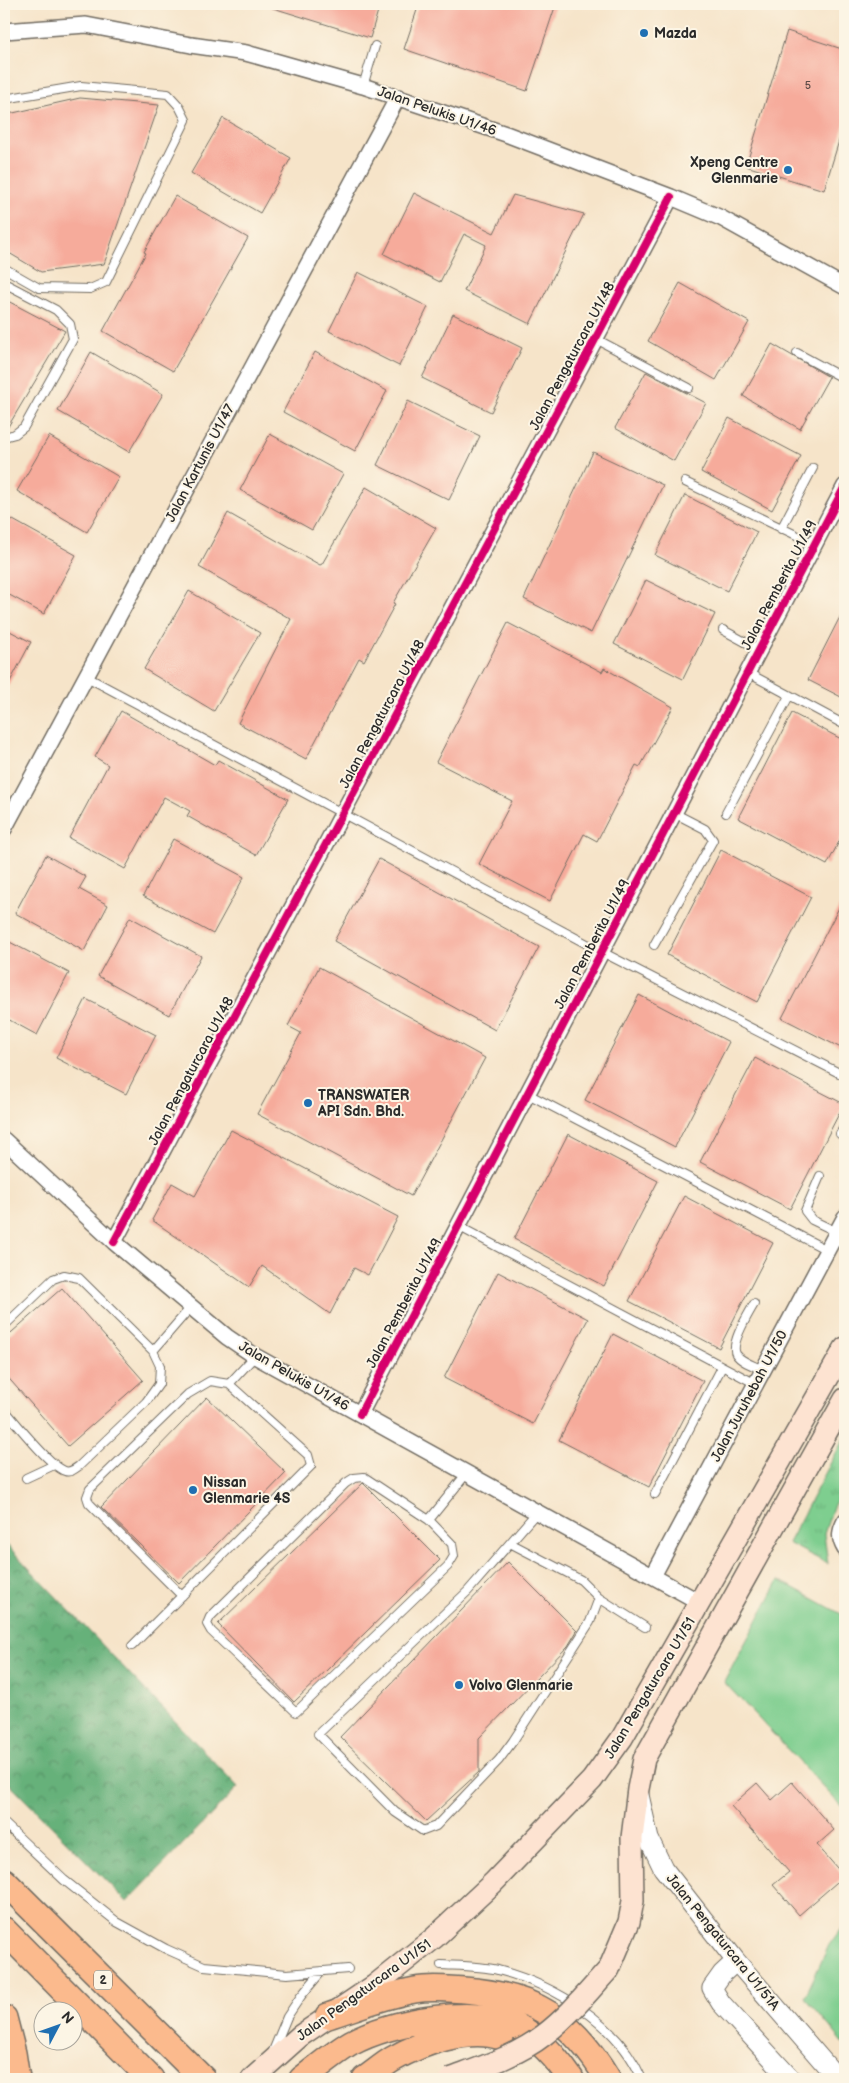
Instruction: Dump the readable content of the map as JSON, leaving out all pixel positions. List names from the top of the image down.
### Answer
{
  "streets": {
    "highway": ["2"],
    "main road": ["Jalan Pengaturcara U1/51"],
    "street": [
      "Jalan Pelukis U1/46",
      "Jalan Pengaturcara U1/48",
      "Jalan Kartunis U1/47",
      "Jalan Pemberita U1/49",
      "Jalan Juruhebah U1/50",
      "Jalan Pengaturcara U1/51A"
    ]
  },
  "crossings": [
    ["Jalan Pelukis U1/46", "Jalan Pengaturcara U1/48"],
    ["Jalan Pelukis U1/46", "Jalan Kartunis U1/47"],
    ["Jalan Pelukis U1/46", "Jalan Pemberita U1/49"],
    ["Jalan Pelukis U1/46", "Jalan Juruhebah U1/50"],
    ["Jalan Pelukis U1/46", "Jalan Pengaturcara U1/51"],
    ["Jalan Pengaturcara U1/51", "Jalan Pengaturcara U1/51A"]
  ],
  "places": [
    "Mazda",
    "Xpeng Centre Glenmarie",
    "TRANSWATER API Sdn. Bhd.",
    "Nissan Glenmarie 4S",
    "Volvo Glenmarie"
  ],
  "house_numbers": ["5"],
  "north": "top right"
}
